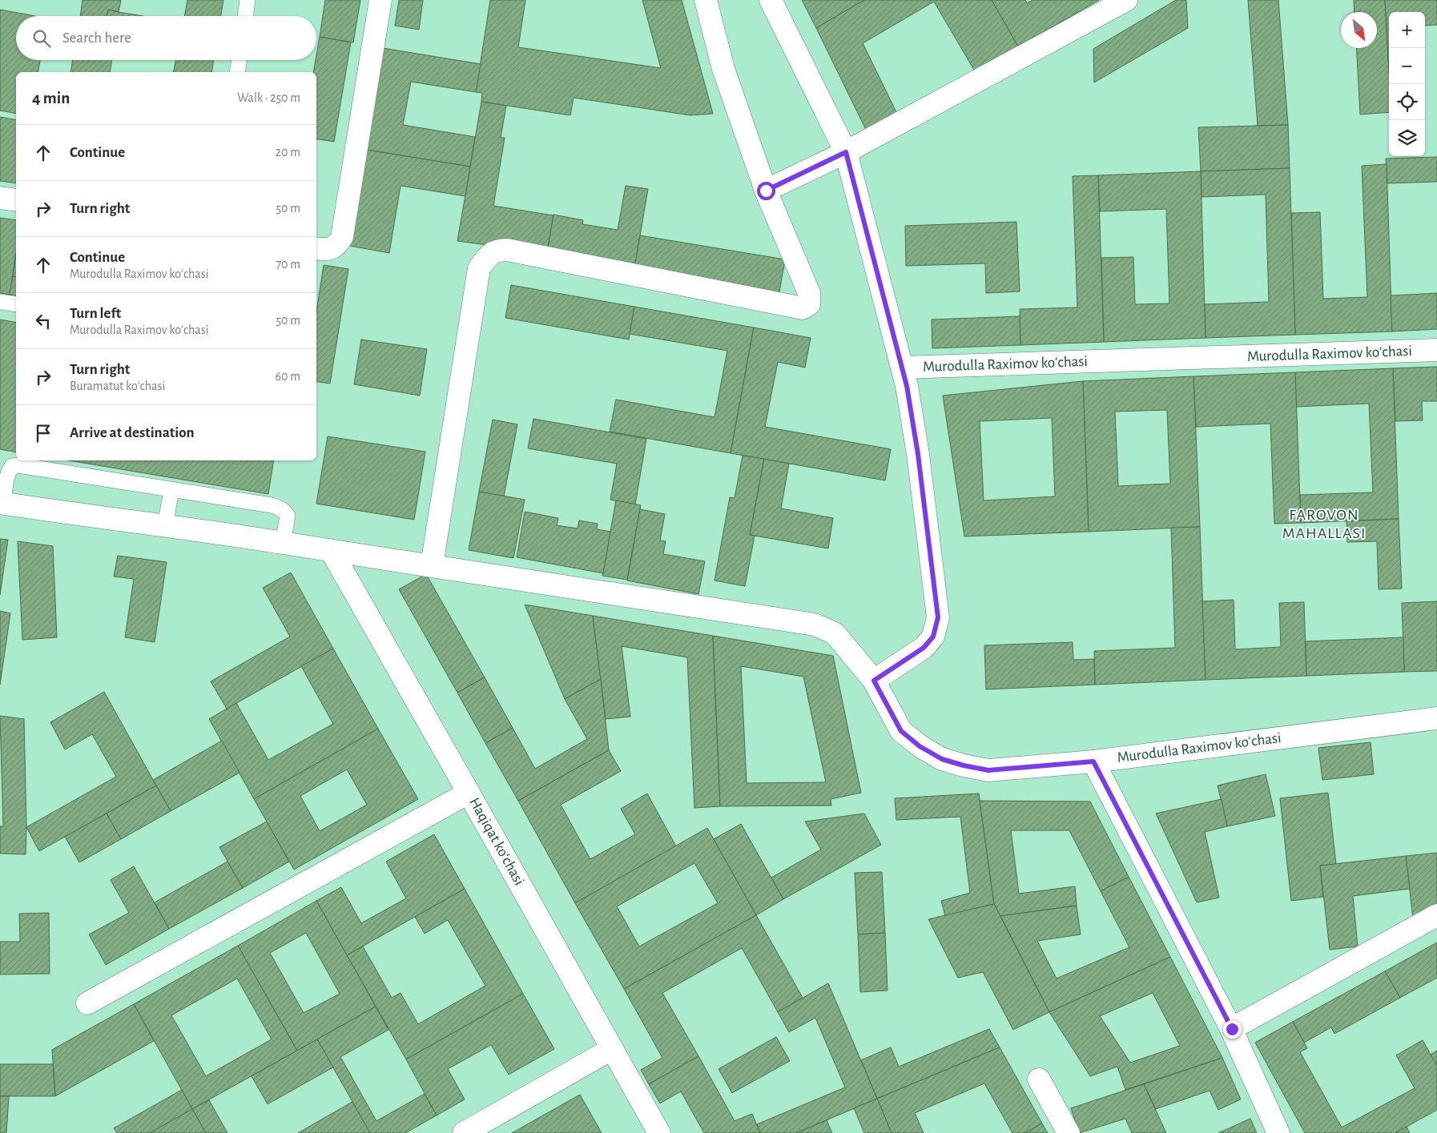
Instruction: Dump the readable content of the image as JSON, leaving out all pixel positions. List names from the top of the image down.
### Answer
{
  "streets": {
    "street": ["Murodulla Raximov koʻchasi", "Haqiqat koʻchasi"]
  },
  "districts": ["FAROVON MAHALLASI"],
  "north": "bottom right",
  "page": {
    "map_buttons": ["+", "−"],
    "search": "Search here",
    "heading": ["4 min", "Walk · 250 m"],
    "list": [
      ["Continue", "20 m"],
      ["Turn right", "50 m"],
      ["Continue", "Murodulla Raximov koʻchasi", "70 m"],
      ["Turn left", "Murodulla Raximov koʻchasi", "50 m"],
      ["Turn right", "Buramatut koʻchasi", "60 m"],
      "Arrive at destination"
    ]
  }
}
